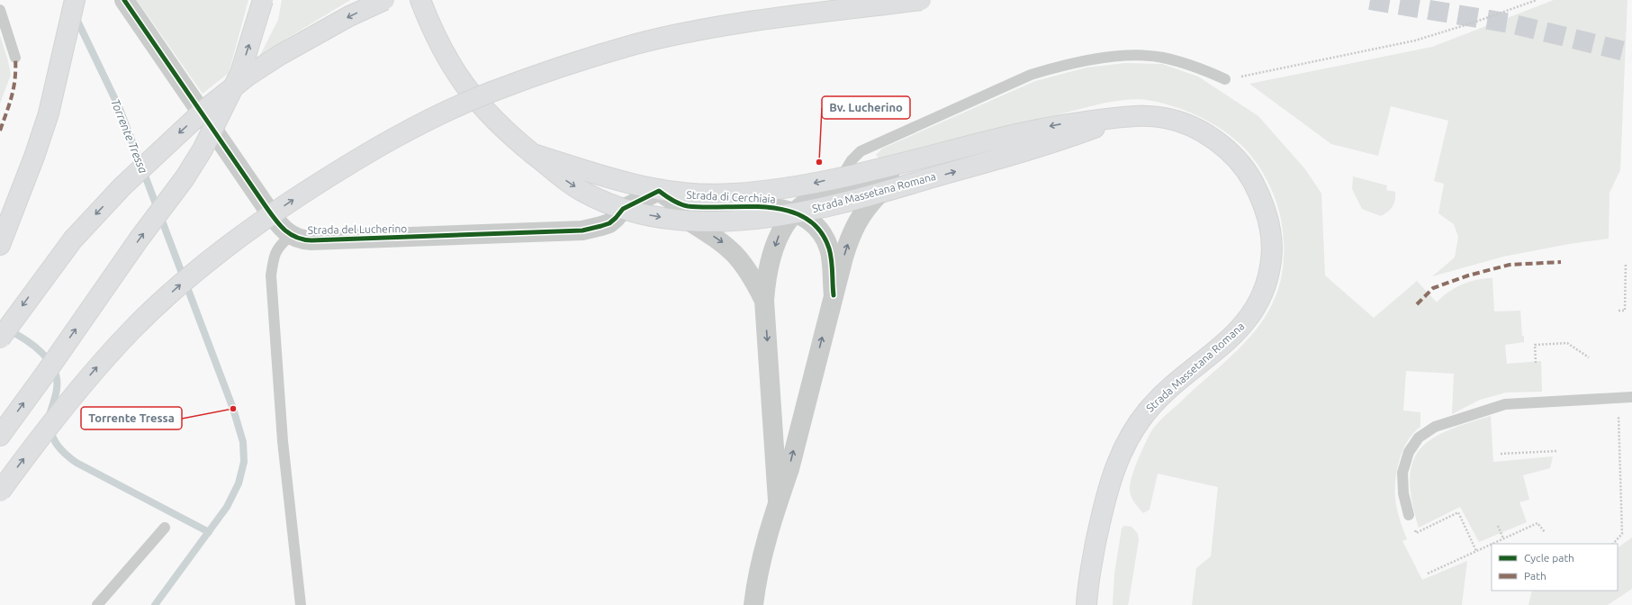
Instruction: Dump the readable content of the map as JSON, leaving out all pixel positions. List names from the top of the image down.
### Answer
{
  "streets": {
    "main road": ["Strada Massetana Romana"],
    "street": ["Strada di Cerchiaia", "Strada del Lucherino"]
  },
  "crossings": [
    ["Strada Massetana Romana", "Strada di Cerchiaia"],
    ["Strada Massetana Romana", "Strada del Lucherino"],
    ["Strada di Cerchiaia", "Strada del Lucherino"]
  ],
  "water": ["Torrente Tressa"],
  "places": ["Bv. Lucherino", "Torrente Tressa"],
  "legend": ["Cycle path", "Path"]
}
